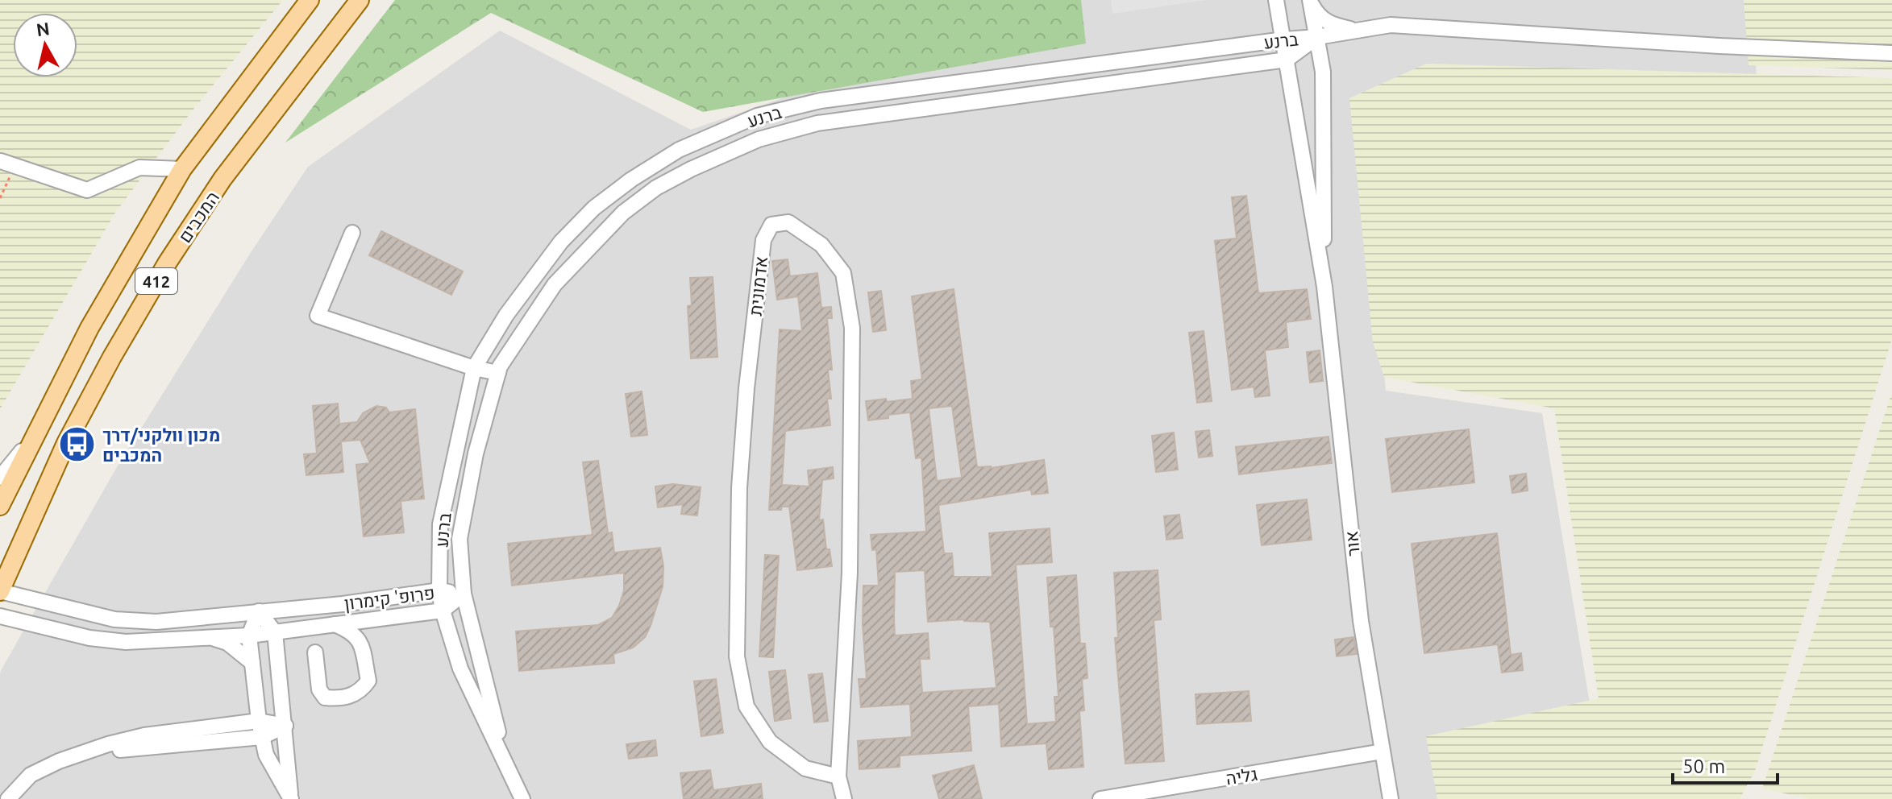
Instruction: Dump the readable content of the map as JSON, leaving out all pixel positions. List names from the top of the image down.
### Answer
{
  "streets": {
    "main road": ["המכבים", "412"],
    "street": [
      "ברנע",
      "אדמונית",
      "אור",
      "פרופ' קימרון",
      "גליה"
    ]
  },
  "crossings": [
    ["ברנע", "פרופ' קימרון"],
    ["המכבים", "פרופ' קימרון"],
    ["אור", "גליה"]
  ],
  "places": {
    "bus stop": ["מכון וולקני/דרך המכבים"]
  },
  "scale_bar": "50 m",
  "north": "top"
}
